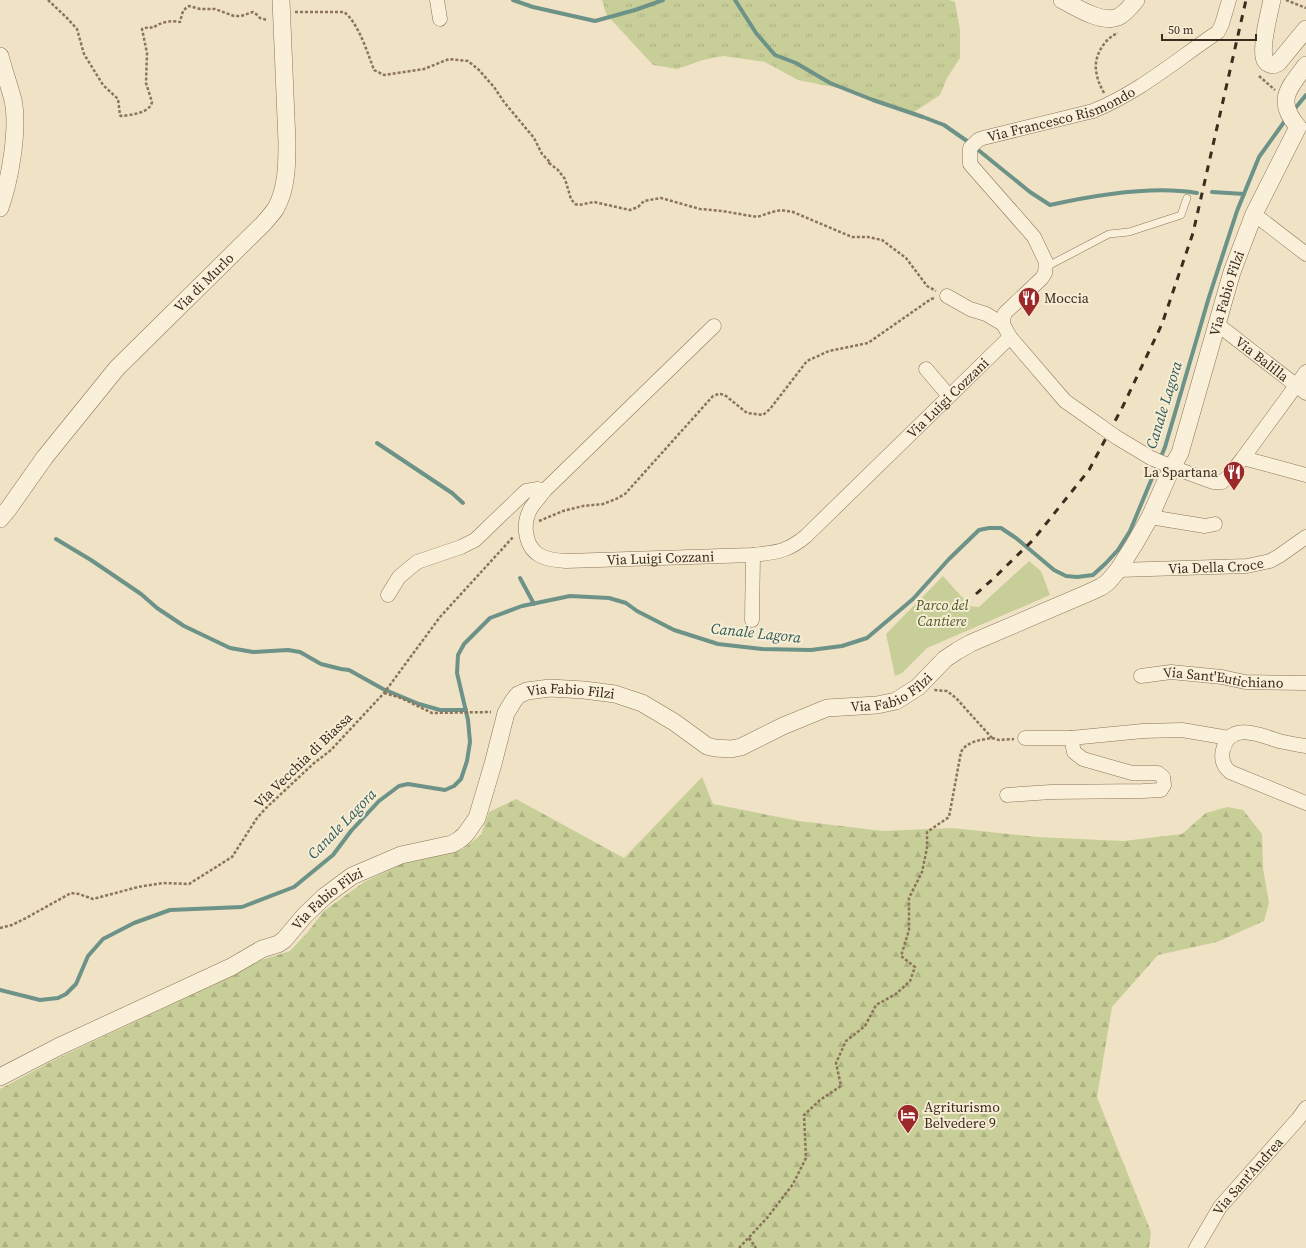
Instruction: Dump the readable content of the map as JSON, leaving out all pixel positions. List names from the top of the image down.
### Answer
{
  "streets": {
    "street": [
      "Via Francesco Rismondo",
      "Via di Murlo",
      "Via Fabio Filzi",
      "Via Balilla",
      "Via Luigi Cozzani",
      "Via Della Croce",
      "Via Sant'Eutichiano",
      "Via Sant'Andrea"
    ],
    "path": ["Via Vecchia di Biassa"]
  },
  "crossings": [
    ["Via Fabio Filzi", "Via Balilla"],
    ["Via Fabio Filzi", "Via Della Croce"],
    ["Via Luigi Cozzani", "Via Vecchia di Biassa"]
  ],
  "water": ["Canale Lagora"],
  "parks": ["Parco del Cantiere"],
  "places": {
    "restaurant": ["Moccia", "La Spartana"],
    "hotel": ["Agriturismo Belvedere 9"]
  },
  "scale_bar": "50 m"
}
